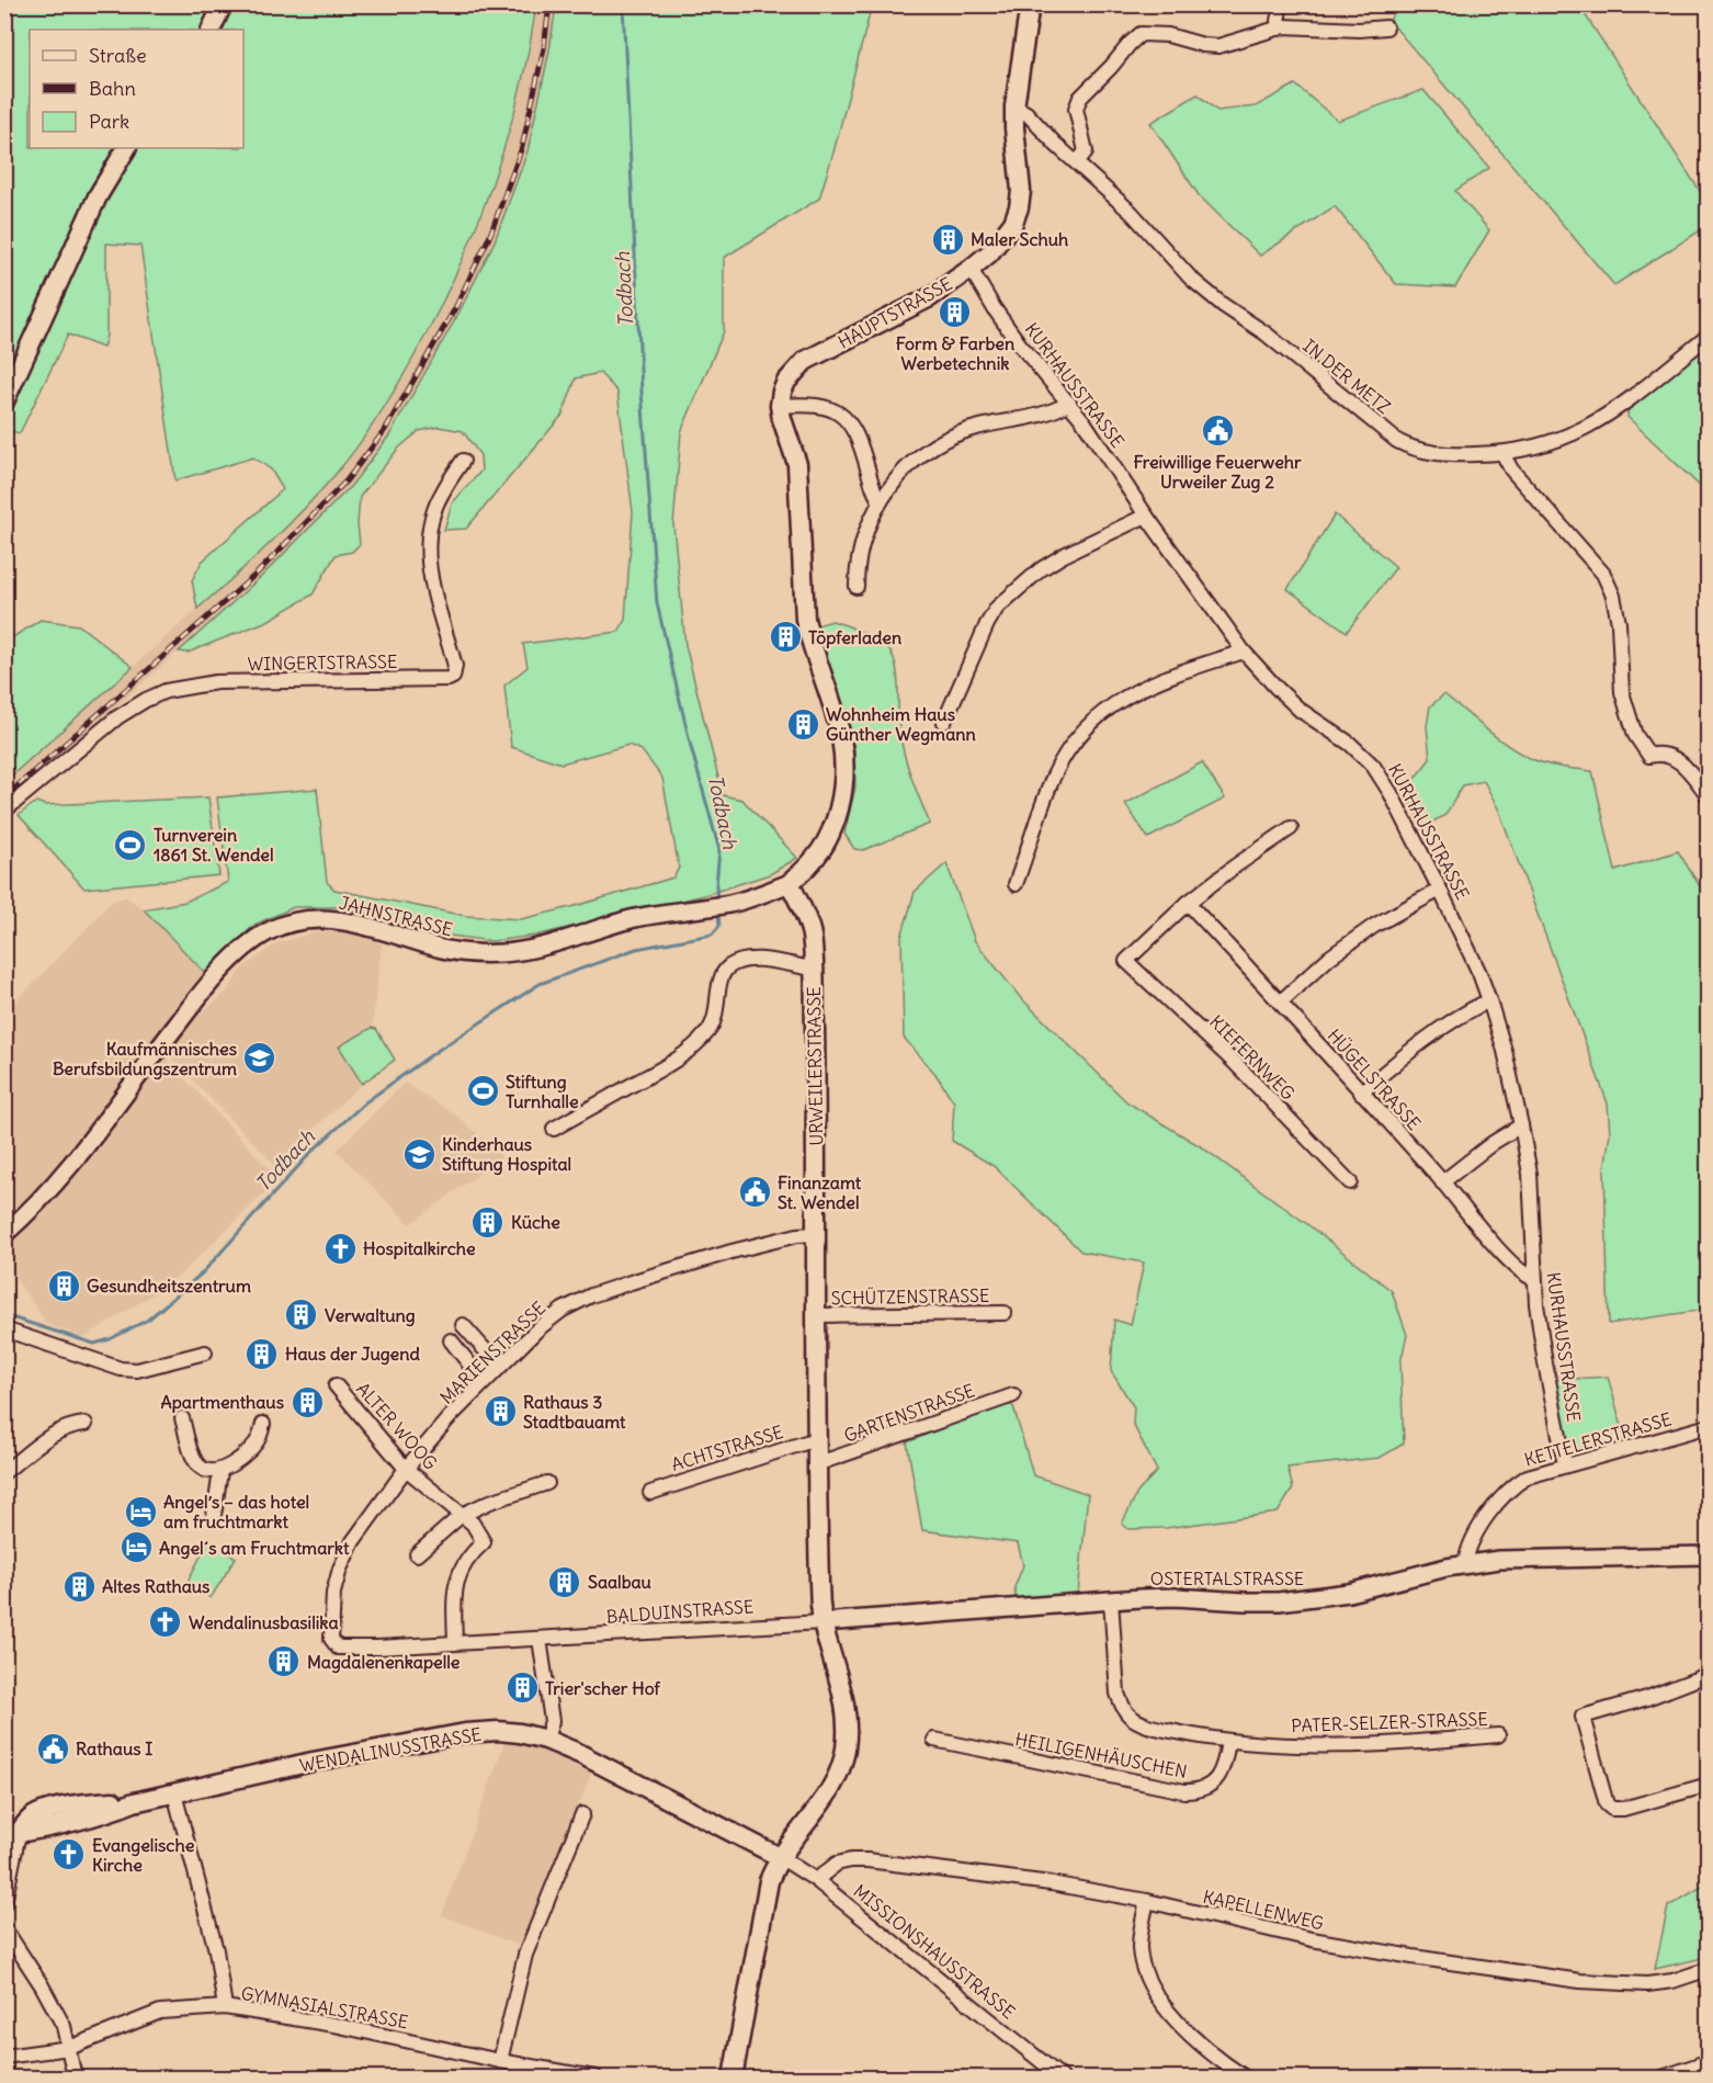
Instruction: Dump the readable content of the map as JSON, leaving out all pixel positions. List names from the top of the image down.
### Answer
{
  "streets": {
    "main road": ["HAUPTSTRASSE", "URWEILERSTRASSE", "WENDALINUSSTRASSE"],
    "street": [
      "IN DER METZ",
      "KURHAUSSTRASSE",
      "WINGERTSTRASSE",
      "JAHNSTRASSE",
      "KIEFERNWEG",
      "HÜGELSTRASSE",
      "SCHÜTZENSTRASSE",
      "MARIENSTRASSE",
      "GARTENSTRASSE",
      "ALTER WOOG",
      "KETTELERSTRASSE",
      "ACHTSTRASSE",
      "OSTERTALSTRASSE",
      "BALDUINSTRASSE",
      "PATER-SELZER-STRASSE",
      "HEILIGENHÄUSCHEN",
      "KAPELLENWEG",
      "MISSIONSHAUSSTRASSE",
      "GYMNASIALSTRASSE"
    ]
  },
  "crossings": [
    ["HAUPTSTRASSE", "IN DER METZ"],
    ["HAUPTSTRASSE", "KURHAUSSTRASSE"],
    ["KURHAUSSTRASSE", "HÜGELSTRASSE"],
    ["KURHAUSSTRASSE", "KETTELERSTRASSE"],
    ["JAHNSTRASSE", "URWEILERSTRASSE"],
    ["KIEFERNWEG", "HÜGELSTRASSE"],
    ["URWEILERSTRASSE", "SCHÜTZENSTRASSE"],
    ["URWEILERSTRASSE", "MARIENSTRASSE"],
    ["URWEILERSTRASSE", "GARTENSTRASSE"],
    ["URWEILERSTRASSE", "ACHTSTRASSE"],
    ["URWEILERSTRASSE", "OSTERTALSTRASSE"],
    ["URWEILERSTRASSE", "BALDUINSTRASSE"],
    ["URWEILERSTRASSE", "WENDALINUSSTRASSE"],
    ["URWEILERSTRASSE", "MISSIONSHAUSSTRASSE"],
    ["MARIENSTRASSE", "ALTER WOOG"],
    ["MARIENSTRASSE", "BALDUINSTRASSE"],
    ["ALTER WOOG", "BALDUINSTRASSE"],
    ["KETTELERSTRASSE", "OSTERTALSTRASSE"],
    ["OSTERTALSTRASSE", "BALDUINSTRASSE"],
    ["OSTERTALSTRASSE", "PATER-SELZER-STRASSE"],
    ["PATER-SELZER-STRASSE", "HEILIGENHÄUSCHEN"],
    ["WENDALINUSSTRASSE", "MISSIONSHAUSSTRASSE"],
    ["KAPELLENWEG", "MISSIONSHAUSSTRASSE"]
  ],
  "water": ["Todbach"],
  "places": {
    "building": [
      "Maler Schuh",
      "Form & Farben Werbetechnik",
      "Töpferladen",
      "Wohnheim Haus Günther Wegmann",
      "Küche",
      "Gesundheitszentrum",
      "Verwaltung",
      "Haus der Jugend",
      "Apartmenthaus",
      "Rathaus 3 Stadtbauamt",
      "Saalbau",
      "Altes Rathaus",
      "Magdalenenkapelle",
      "Trier'scher Hof"
    ],
    "public building": ["Freiwillige Feuerwehr Urweiler Zug 2", "Finanzamt St. Wendel", "Rathaus I"],
    "sports": ["Turnverein 1861 St. Wendel", "Stiftung Turnhalle"],
    "school or university": ["Kaufmännisches Berufsbildungszentrum", "Kinderhaus Stiftung Hospital"],
    "church": ["Hospitalkirche", "Wendalinusbasilika", "Evangelische Kirche"],
    "hotel": ["Angel’s – das hotel am fruchtmarkt", "Angel´s am Fruchtmarkt"]
  },
  "legend": ["Straße", "Bahn", "Park"]
}
